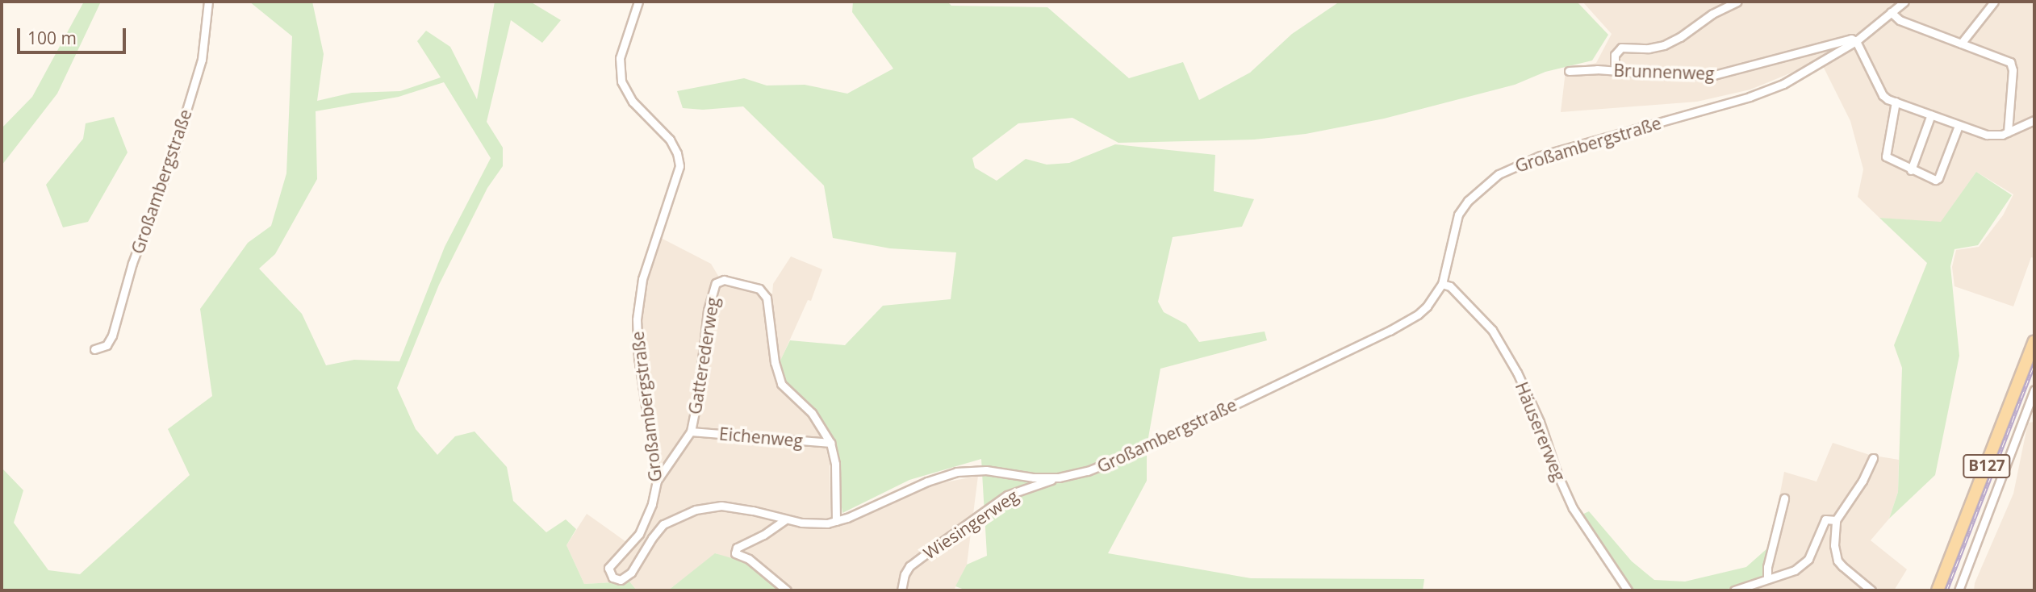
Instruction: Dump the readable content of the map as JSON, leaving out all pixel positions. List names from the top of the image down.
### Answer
{
  "streets": {
    "main road": ["B127"],
    "street": [
      "Brunnenweg",
      "Großambergstraße",
      "Gatterederweg",
      "Häusererweg",
      "Eichenweg",
      "Wiesingerweg"
    ]
  },
  "crossings": [
    ["Brunnenweg", "Großambergstraße"],
    ["Großambergstraße", "Gatterederweg"],
    ["Großambergstraße", "Häusererweg"],
    ["Großambergstraße", "Wiesingerweg"],
    ["Gatterederweg", "Eichenweg"]
  ],
  "scale_bar": "100 m"
}
